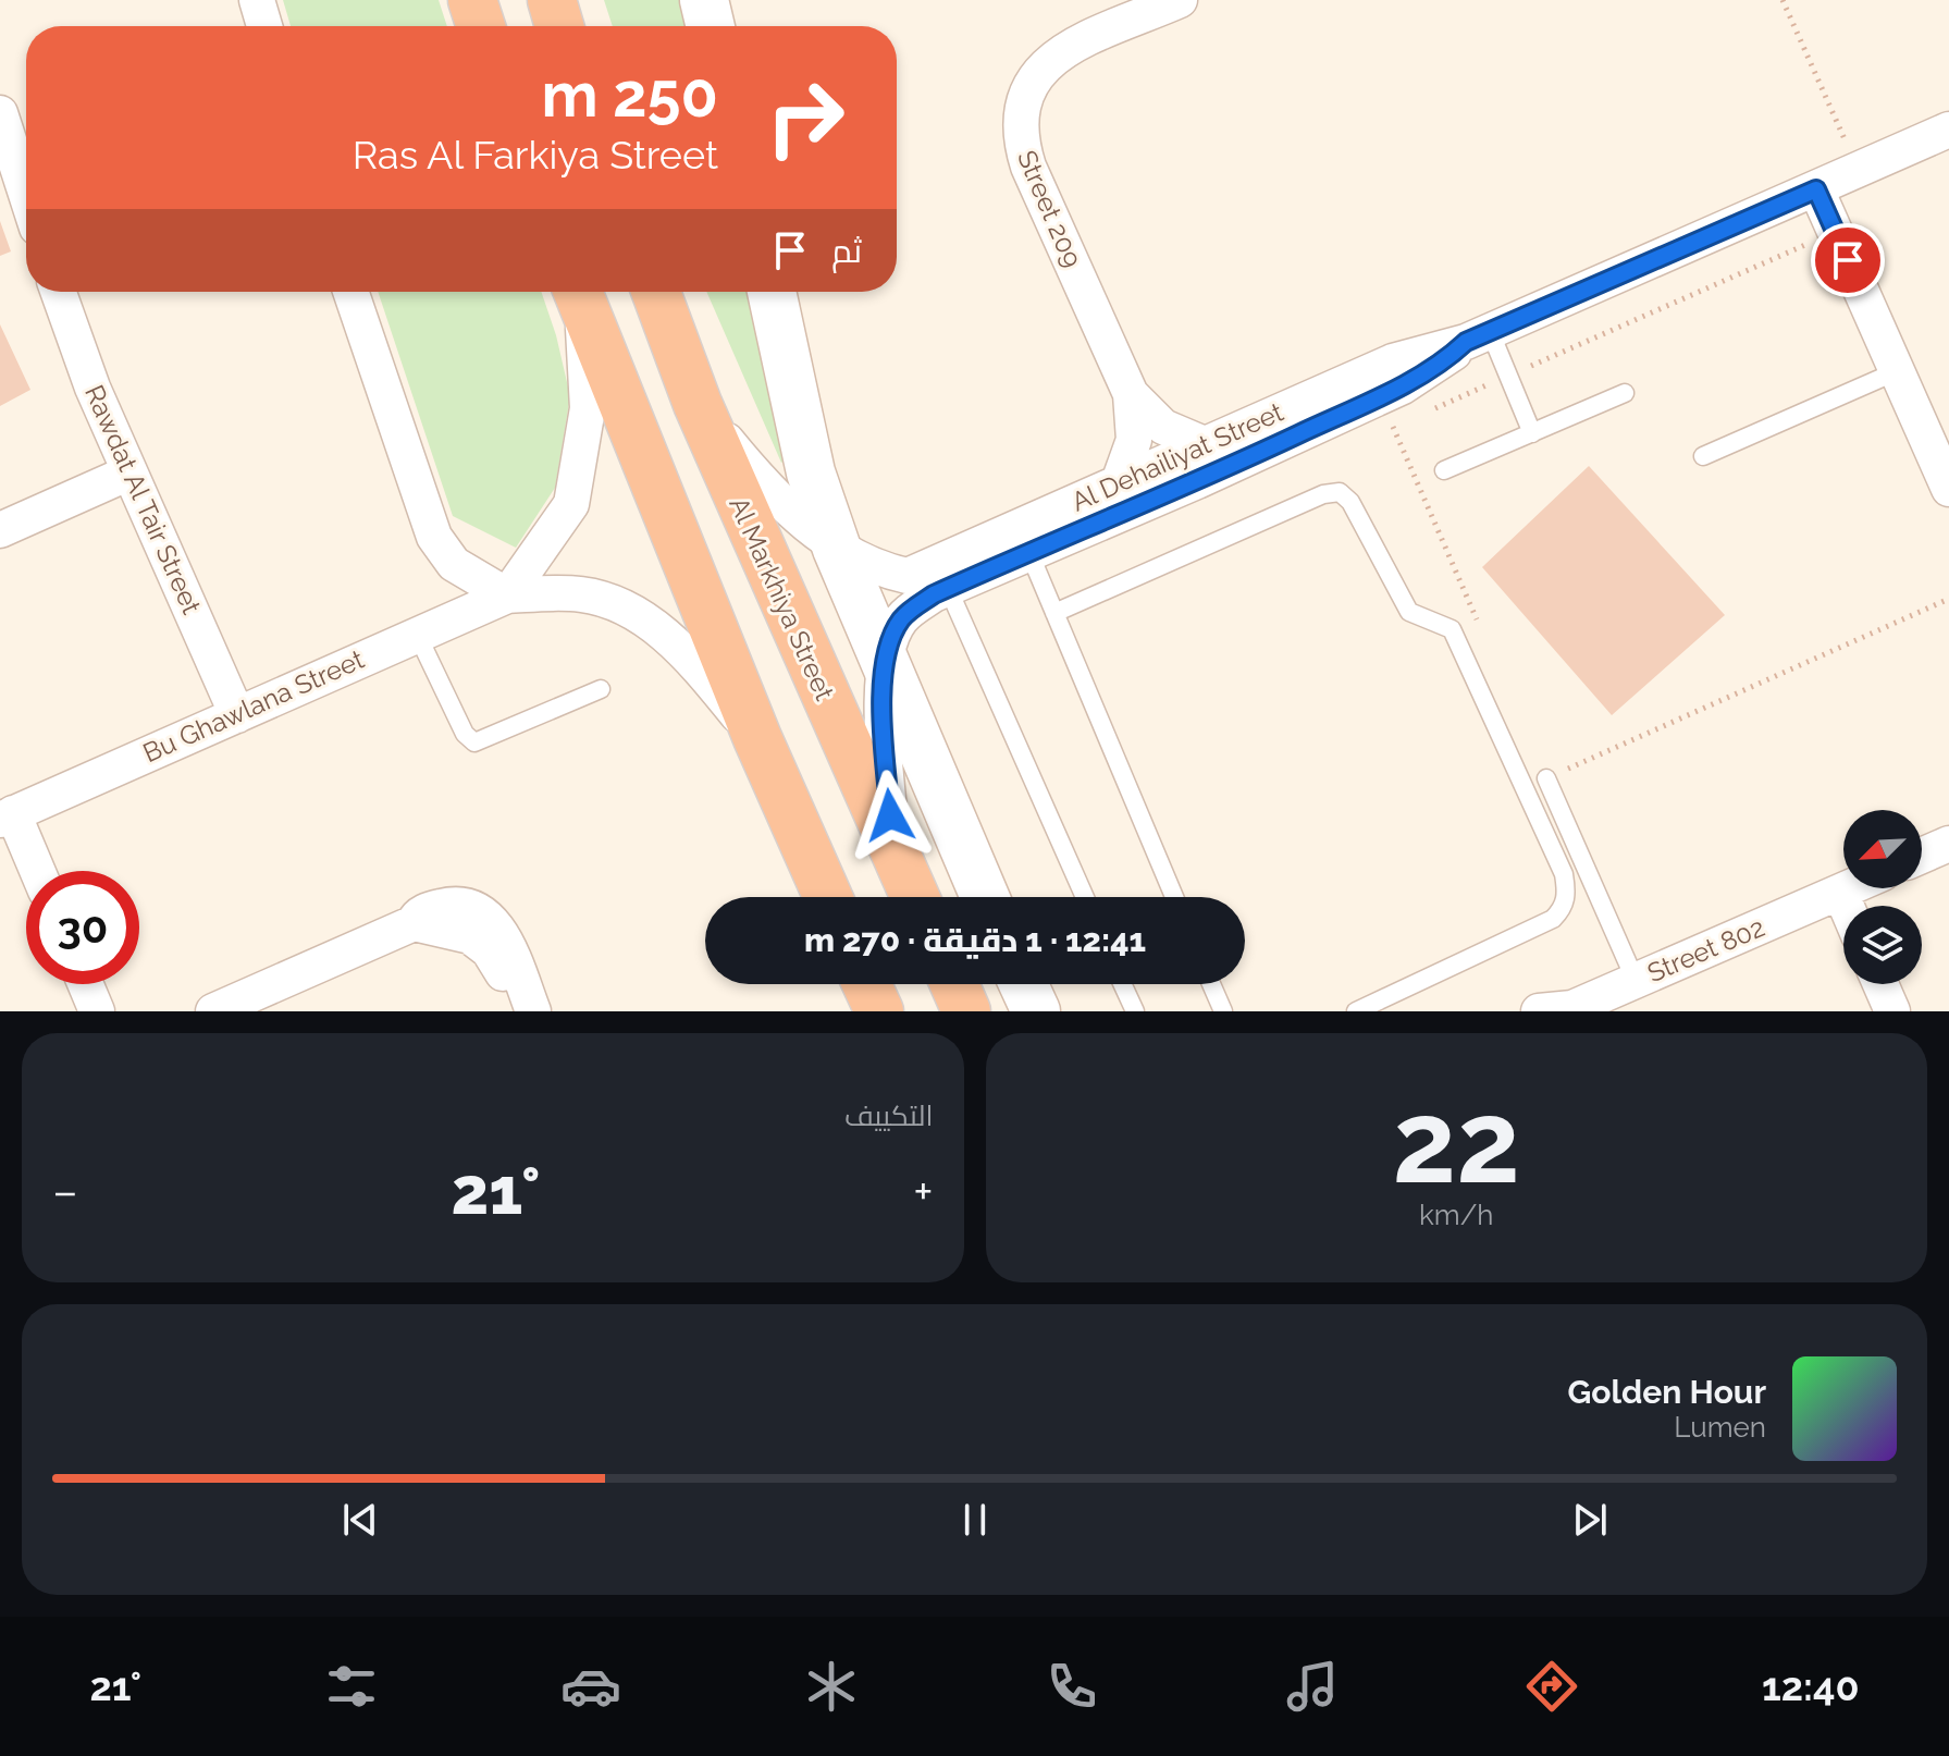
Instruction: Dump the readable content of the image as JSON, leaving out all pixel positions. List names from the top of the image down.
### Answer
{
  "streets": {
    "highway": ["Al Markhiya Street"],
    "street": [
      "Street 209",
      "Al Dehailiyat Street",
      "Rawdat Al Tair Street",
      "Bu Ghawlana Street",
      "Street 802"
    ]
  },
  "crossings": [
    ["Street 209", "Al Dehailiyat Street"],
    ["Al Dehailiyat Street", "Al Markhiya Street"],
    ["Rawdat Al Tair Street", "Bu Ghawlana Street"]
  ],
  "north": "bottom left",
  "page": {
    "turn": ["250 m", "Ras Al Farkiya Street"],
    "then": "ثم",
    "limit": "30",
    "trip": "12:41 · 1 دقيقة · 270 m",
    "tile": [
      ["22", "km/h"],
      "التكييف"
    ],
    "heat": ["−", "21°", "+"],
    "song": ["Golden Hour", "Lumen"],
    "tabs": ["12:40", "21°"]
  }
}
